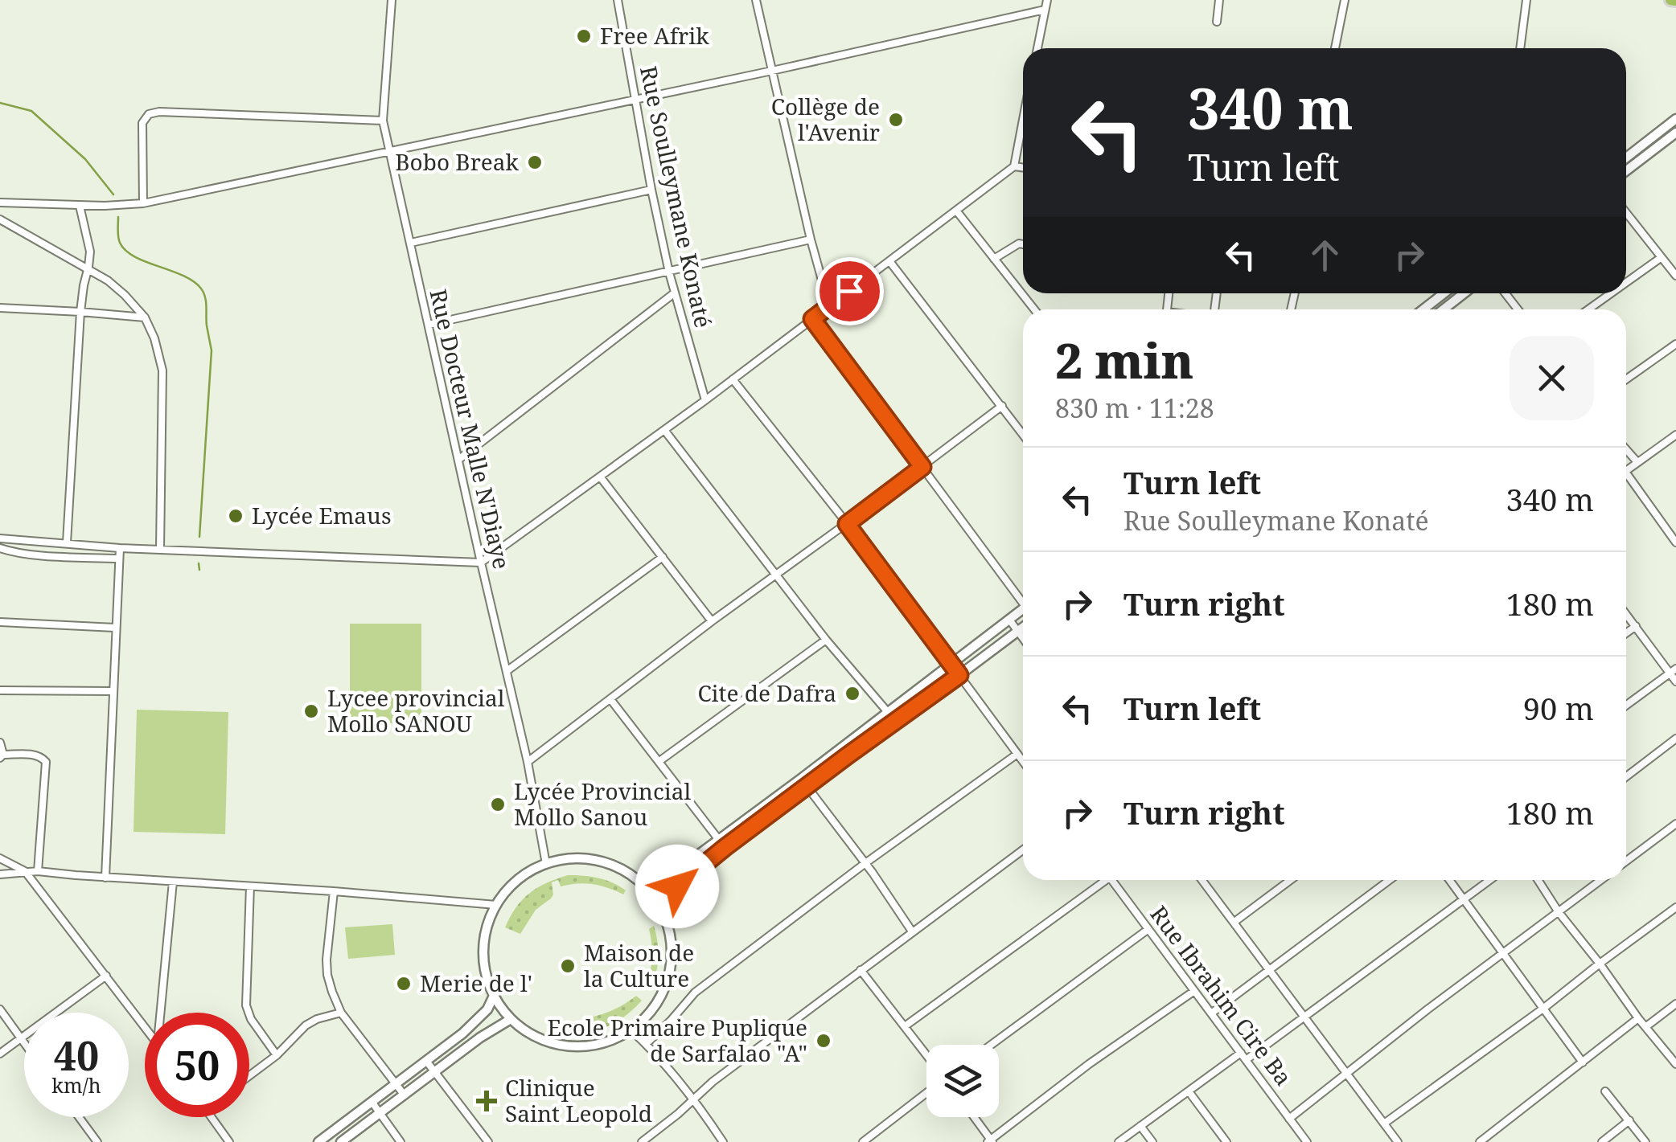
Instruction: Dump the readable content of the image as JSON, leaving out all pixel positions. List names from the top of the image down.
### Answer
{
  "streets": {
    "street": ["Rue Soulleymane Konaté", "Rue Docteur Malle N'Diaye", "Rue Ibrahim Cire Ba"]
  },
  "places": {
    "other": [
      "Free Afrik",
      "Collège de l'Avenir",
      "Bobo Break",
      "Lycée Emaus",
      "Cite de Dafra",
      "Lycee provincial Mollo SANOU",
      "Lycée Provincial Mollo Sanou",
      "Maison de la Culture",
      "Merie de l'",
      "Ecole Primaire Puplique de Sarfalao \"A\""
    ],
    "health": ["Clinique Saint Leopold"]
  },
  "page": {
    "turn": ["340 m", "Turn left"],
    "heading": ["2 min", "830 m · 11:28"],
    "list": [
      {
        "name": "Turn left",
        "note": "Rue Soulleymane Konaté",
        "value": "340 m"
      },
      {
        "name": "Turn right",
        "value": "180 m"
      },
      {
        "name": "Turn left",
        "value": "90 m"
      },
      {
        "name": "Turn right",
        "value": "180 m"
      }
    ],
    "speed": "40 km/h",
    "limit": "50"
  }
}
